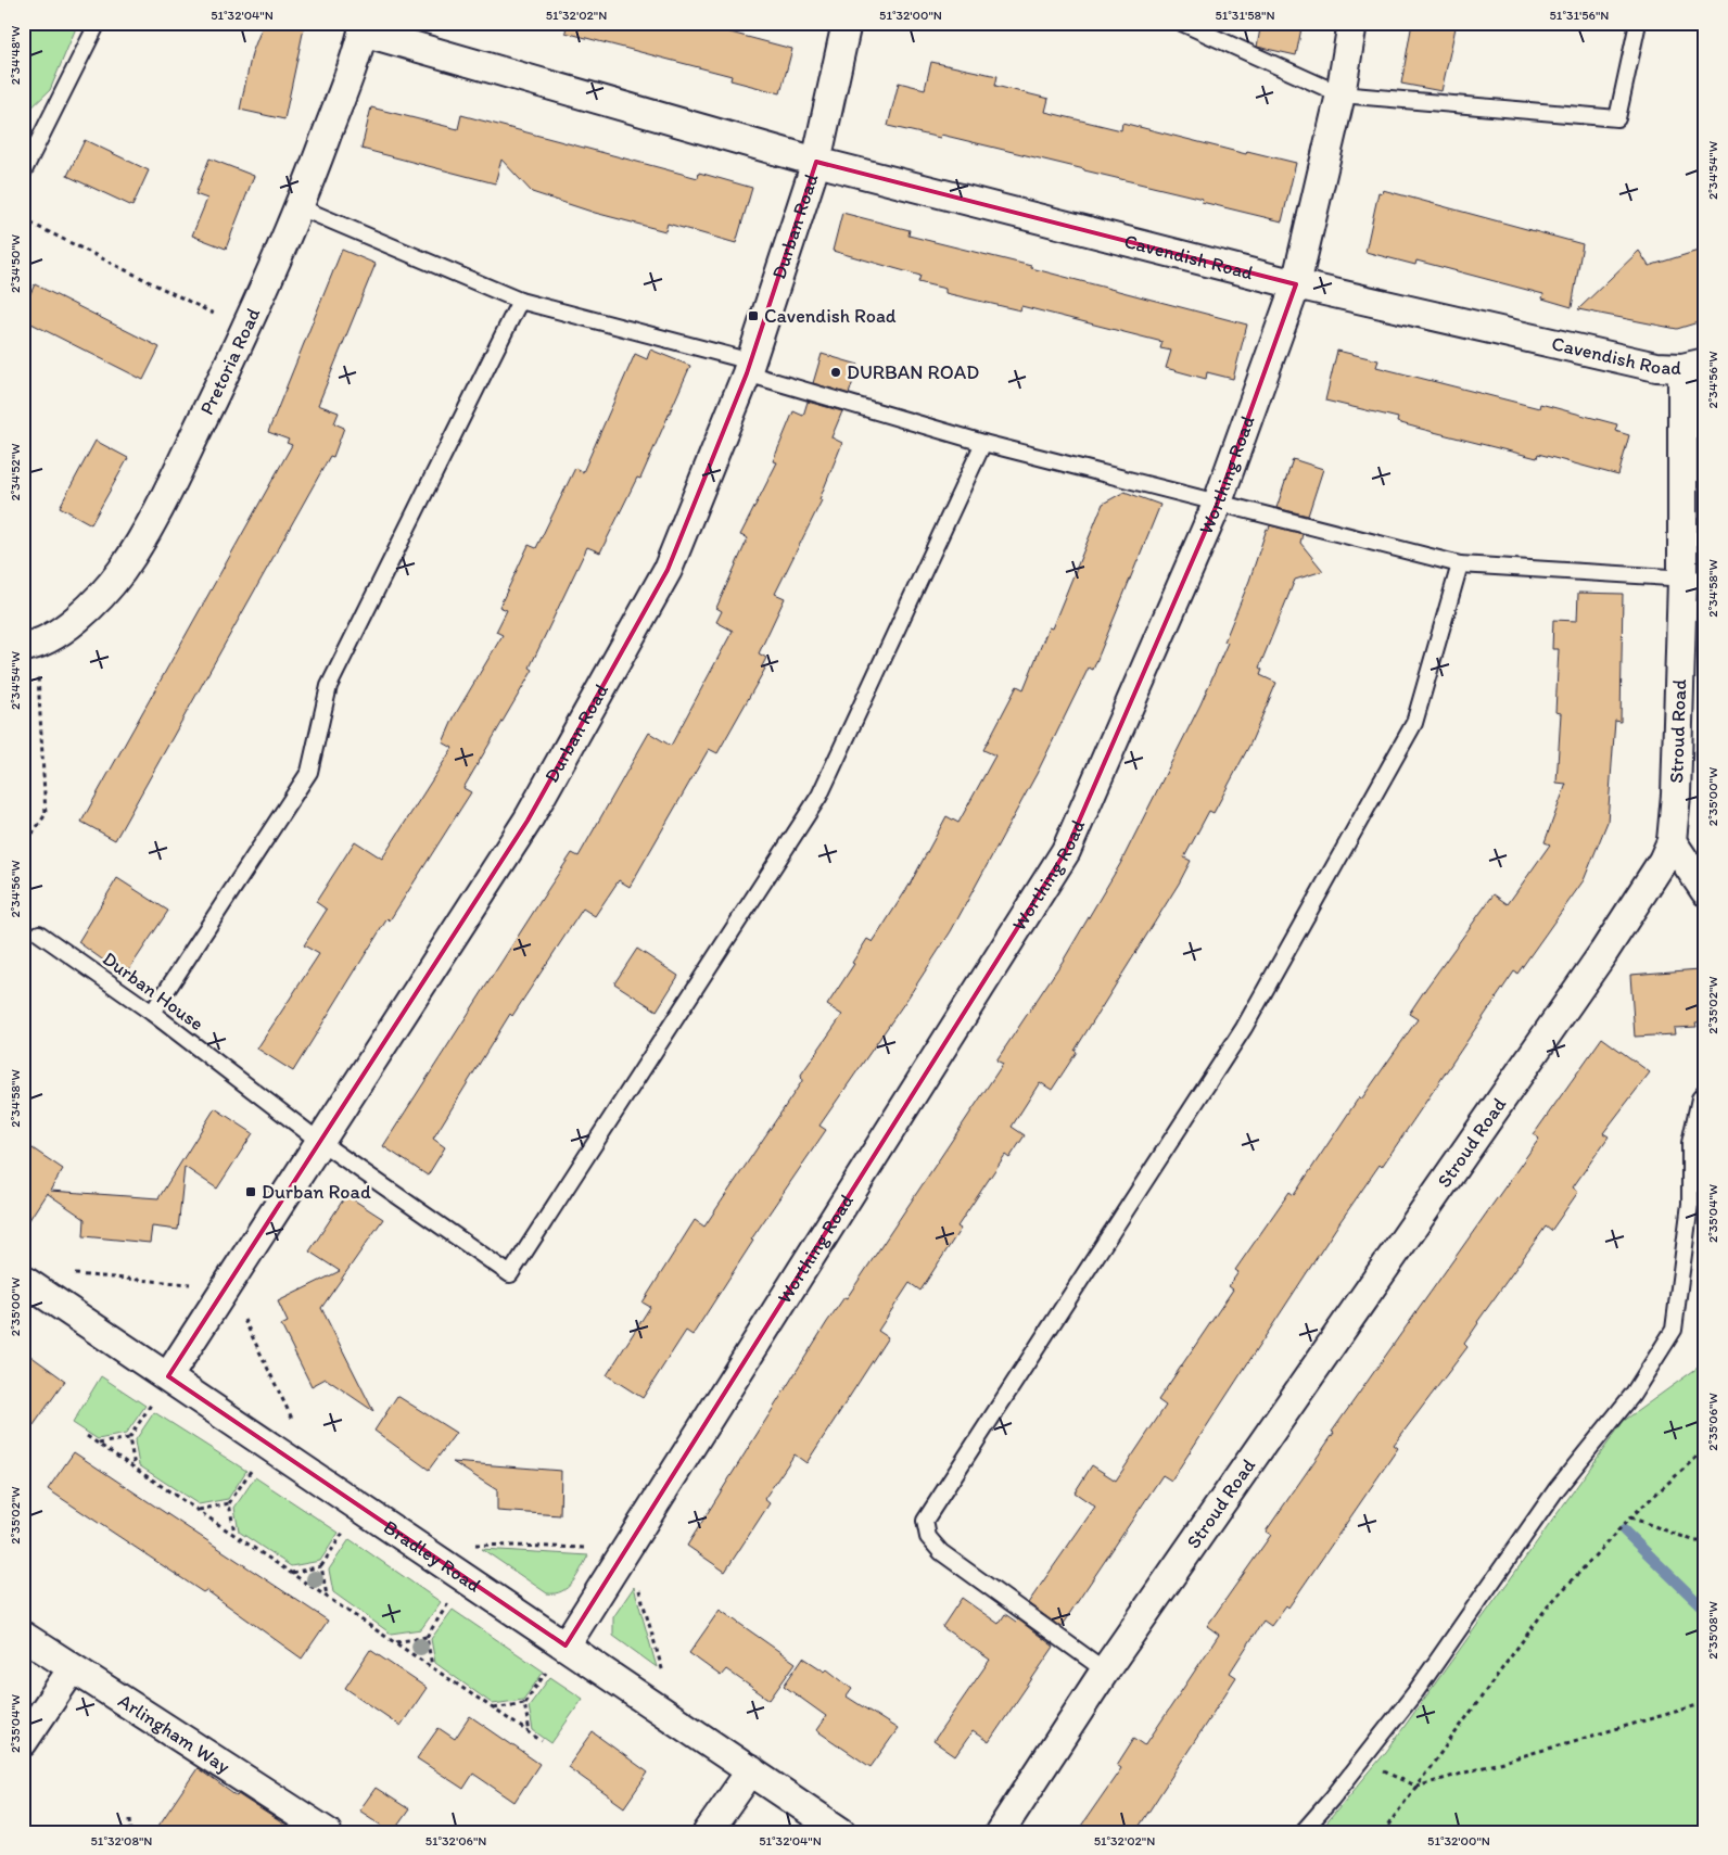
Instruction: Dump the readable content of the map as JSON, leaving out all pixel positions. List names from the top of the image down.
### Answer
{
  "streets": {
    "street": [
      "Durban Road",
      "Cavendish Road",
      "Pretoria Road",
      "Worthing Road",
      "Stroud Road",
      "Bradley Road",
      "Arlingham Way"
    ],
    "lane": ["Durban House"]
  },
  "crossings": [
    ["Durban Road", "Cavendish Road"],
    ["Durban Road", "Durban House"],
    ["Durban Road", "Bradley Road"],
    ["Cavendish Road", "Pretoria Road"],
    ["Cavendish Road", "Worthing Road"],
    ["Cavendish Road", "Stroud Road"],
    ["Worthing Road", "Bradley Road"]
  ],
  "places": {
    "transit": ["Cavendish Road", "Durban Road"],
    "other": ["DURBAN ROAD"]
  },
  "coordinates": [
    "51°32'04\"N",
    "51°32'02\"N",
    "51°32'00\"N",
    "51°31'58\"N",
    "51°31'56\"N",
    "2°34'48\"W",
    "2°34'54\"W",
    "2°34'50\"W",
    "2°34'56\"W",
    "2°34'52\"W",
    "2°34'58\"W",
    "2°35'00\"W",
    "2°35'02\"W",
    "2°35'04\"W",
    "2°35'06\"W",
    "2°35'08\"W",
    "51°32'08\"N",
    "51°32'06\"N"
  ]
}
